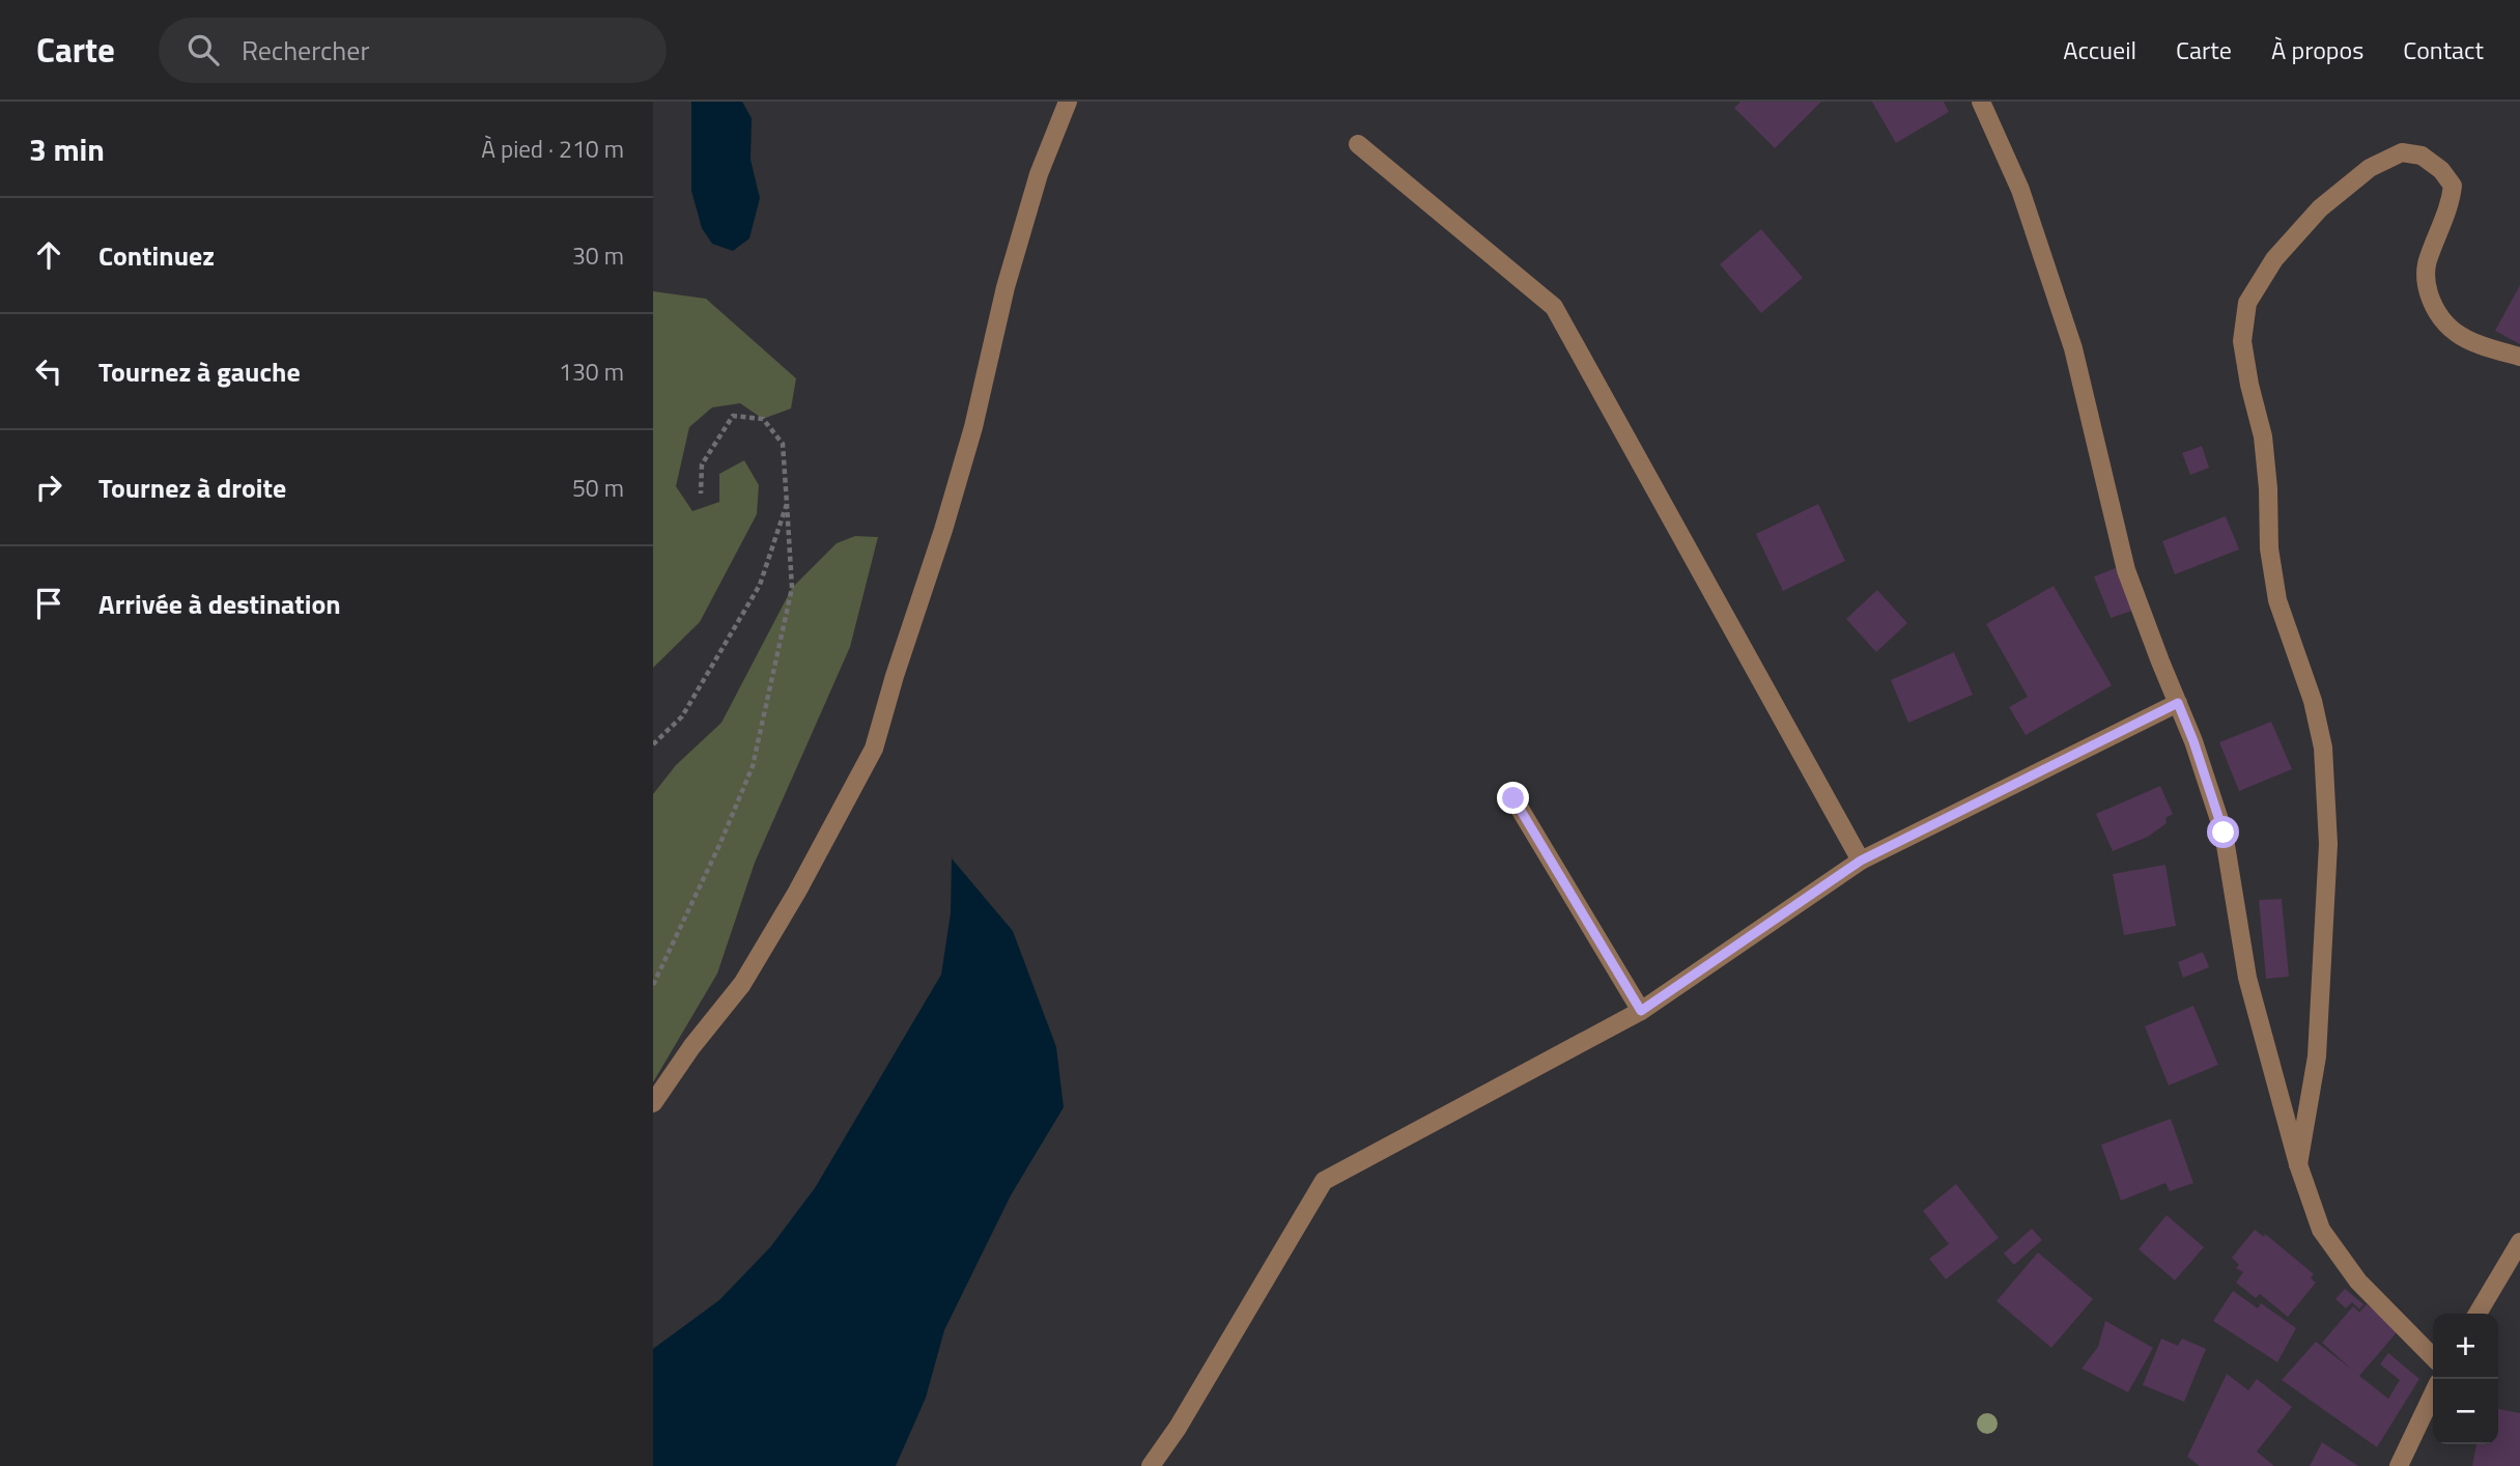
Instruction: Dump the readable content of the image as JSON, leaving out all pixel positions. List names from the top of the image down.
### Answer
{
  "page": {
    "header": "Carte",
    "search": "Rechercher",
    "nav": [
      "Accueil",
      "Carte",
      "À propos",
      "Contact"
    ],
    "heading": ["3 min", "À pied · 210 m"],
    "list": [
      ["Continuez", "30 m"],
      ["Tournez à gauche", "130 m"],
      ["Tournez à droite", "50 m"],
      "Arrivée à destination"
    ],
    "map_buttons": ["+", "−"]
  }
}
